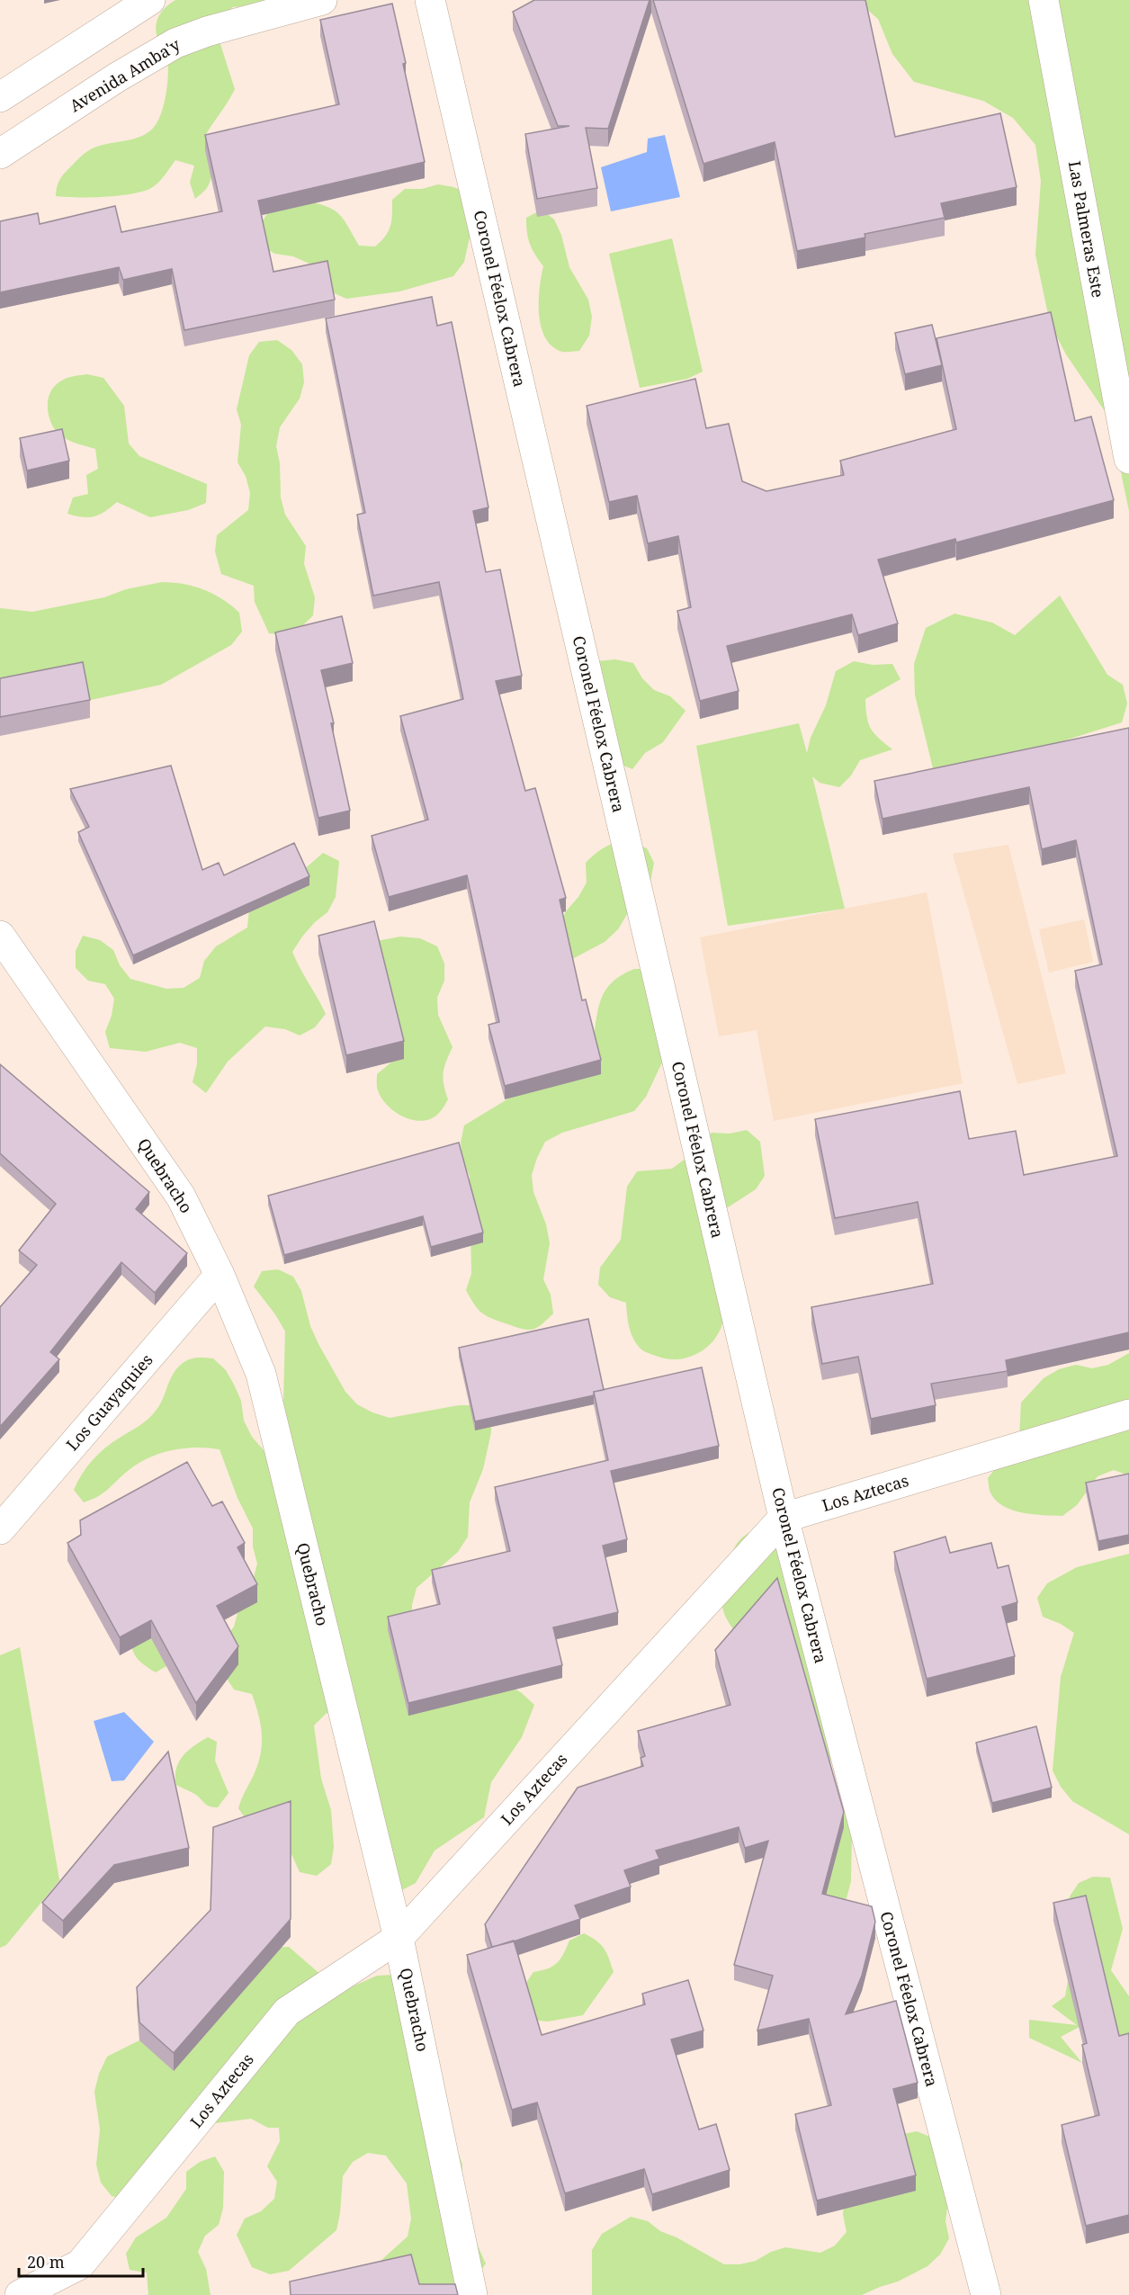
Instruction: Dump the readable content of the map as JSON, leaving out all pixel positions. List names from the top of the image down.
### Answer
{
  "streets": {
    "street": [
      "Avenida Amba'y",
      "Las Palmeras Este",
      "Coronel Féelox Cabrera",
      "Quebracho",
      "Los Guayaquies",
      "Los Aztecas"
    ]
  },
  "crossings": [
    ["Coronel Féelox Cabrera", "Los Aztecas"],
    ["Quebracho", "Los Guayaquies"],
    ["Quebracho", "Los Aztecas"]
  ],
  "scale_bar": "20 m"
}
